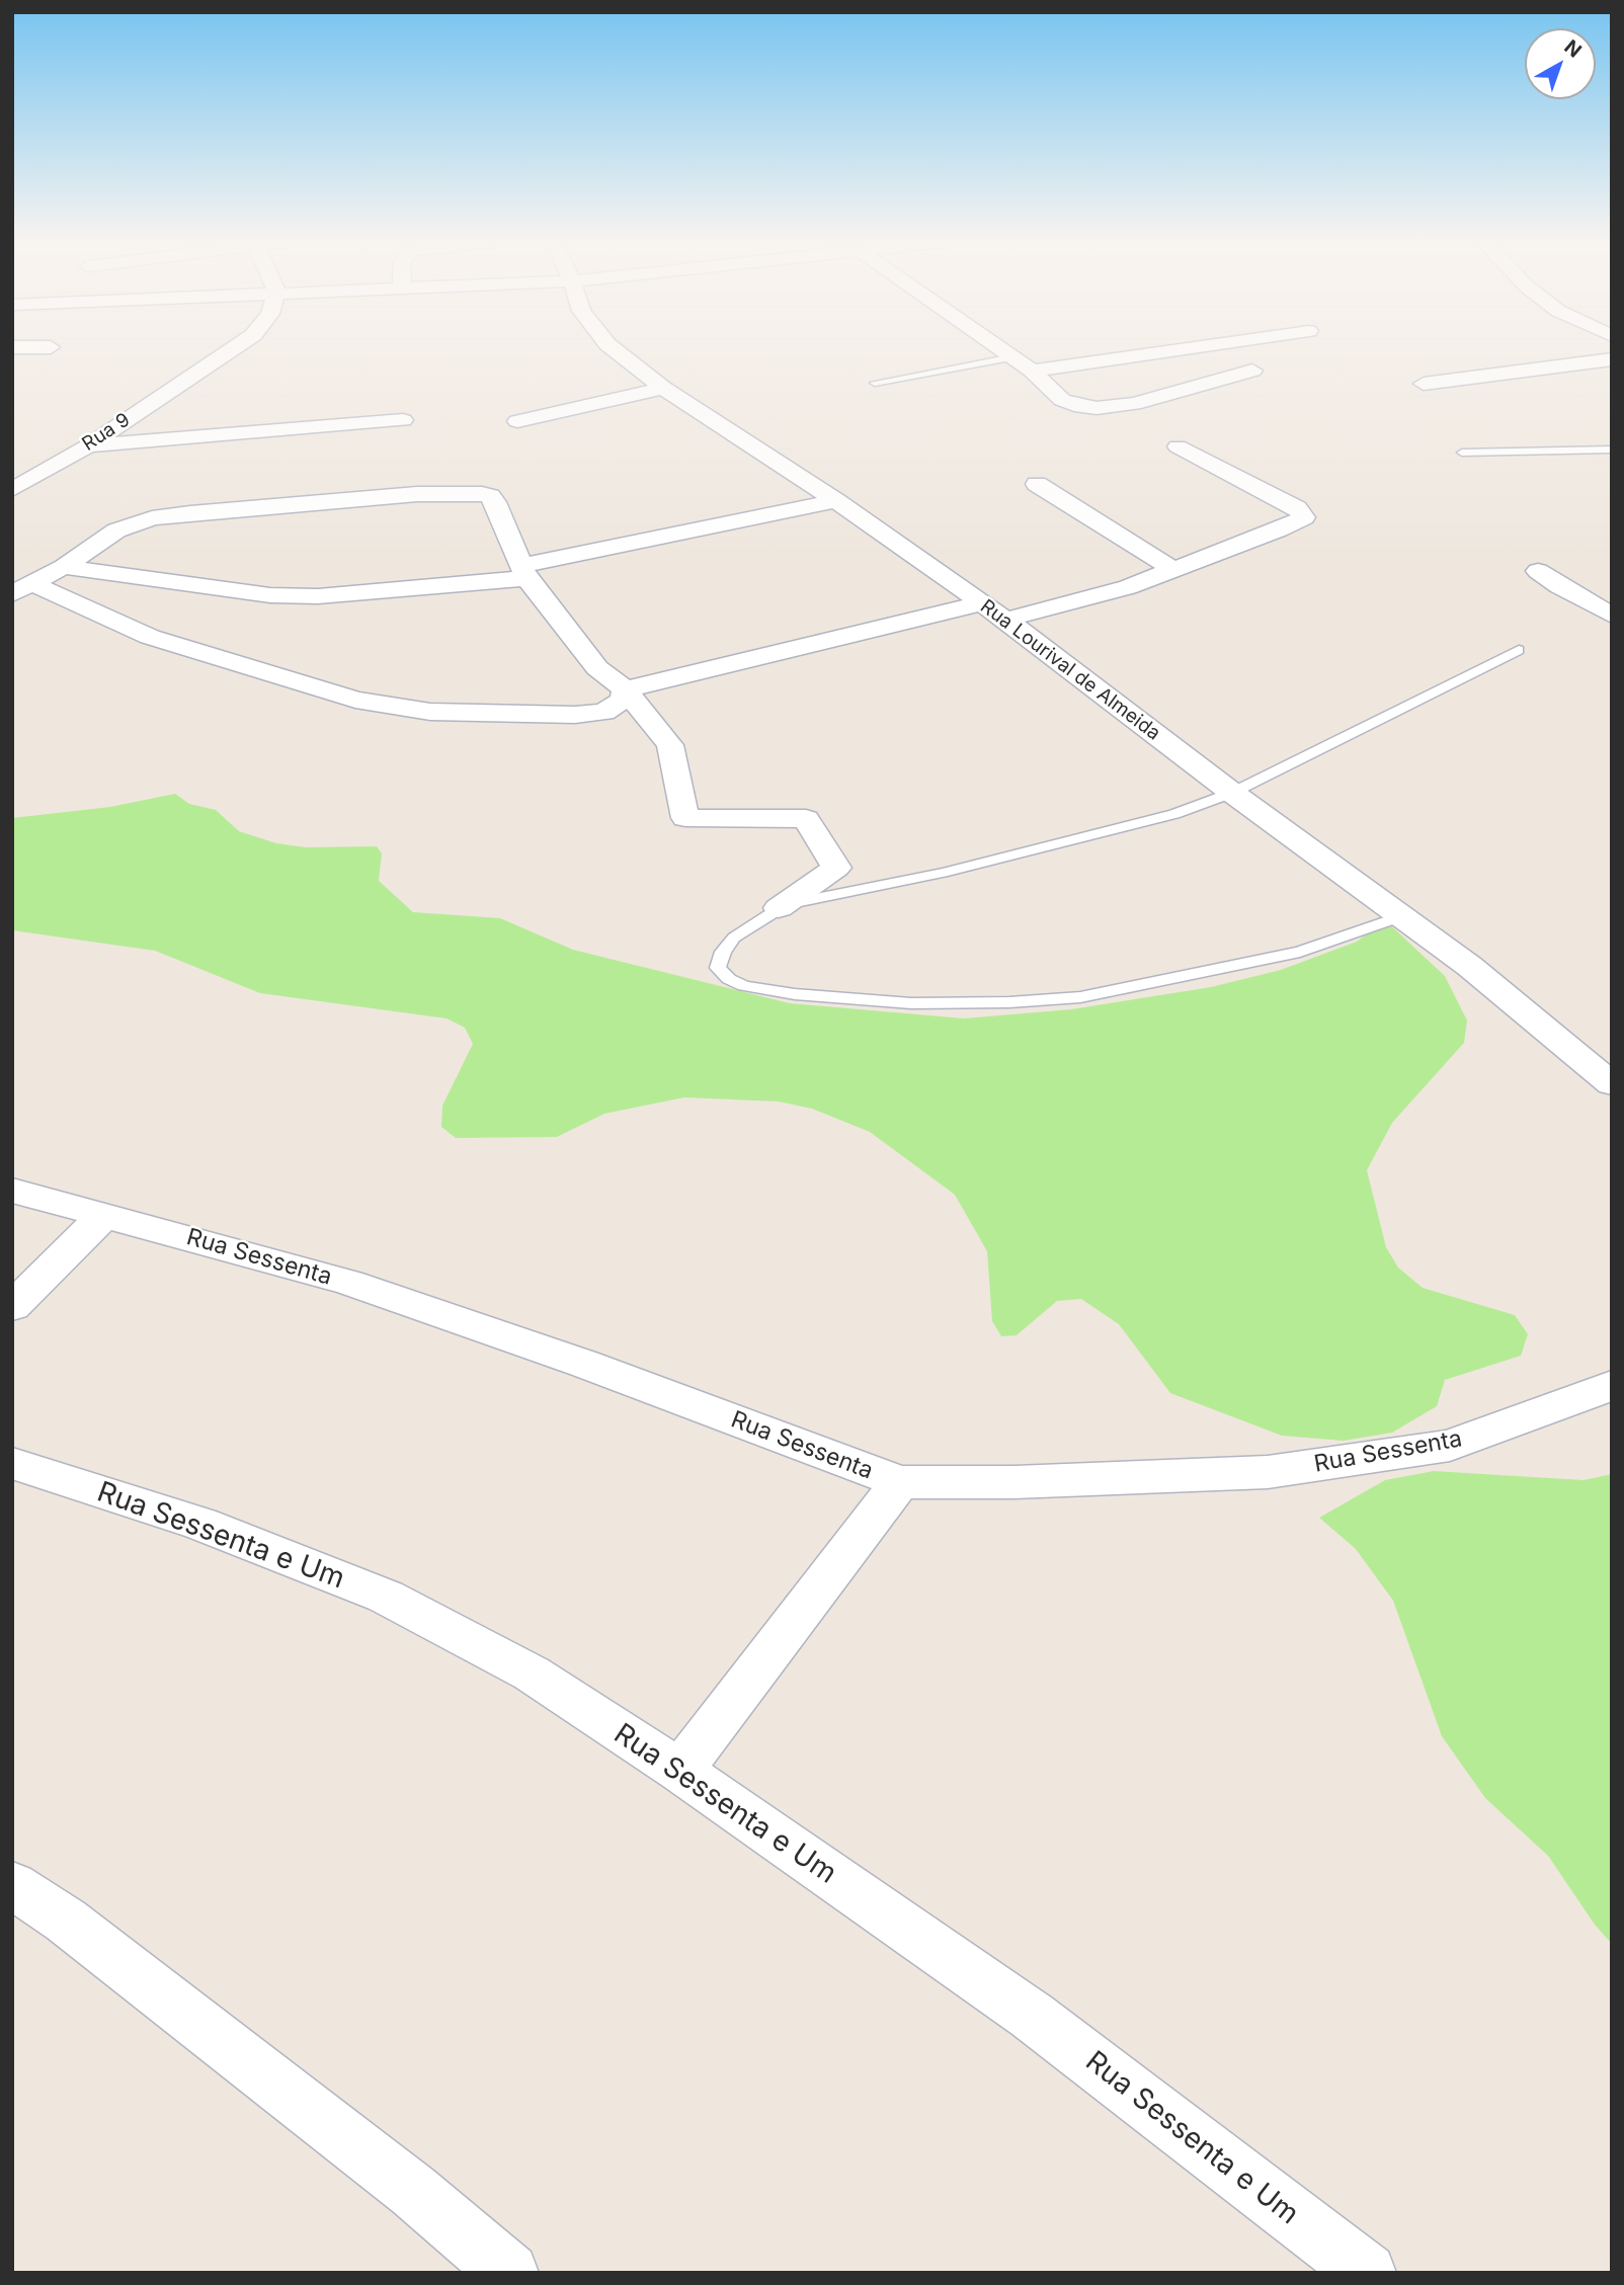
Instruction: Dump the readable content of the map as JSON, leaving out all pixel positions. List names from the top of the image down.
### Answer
{
  "streets": {
    "street": [
      "Rua 9",
      "Rua Lourival de Almeida",
      "Rua Sessenta",
      "Rua Sessenta e Um"
    ]
  },
  "north": "top right"
}
